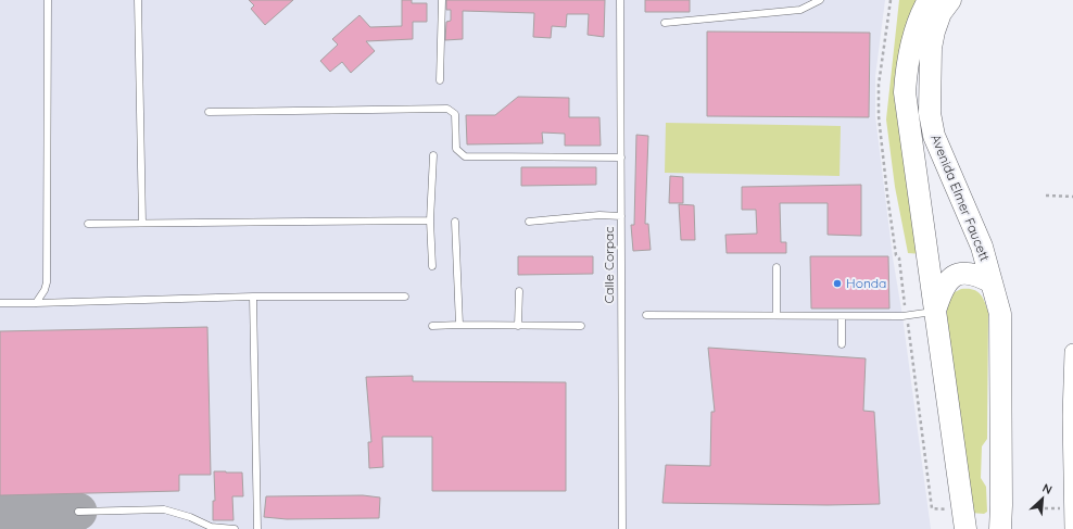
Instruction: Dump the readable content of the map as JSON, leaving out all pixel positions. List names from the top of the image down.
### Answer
{
  "streets": {
    "highway": ["Avenida Elmer Faucett"],
    "lane": ["Calle Corpac"]
  },
  "places": ["Honda"],
  "north": "top right"
}
